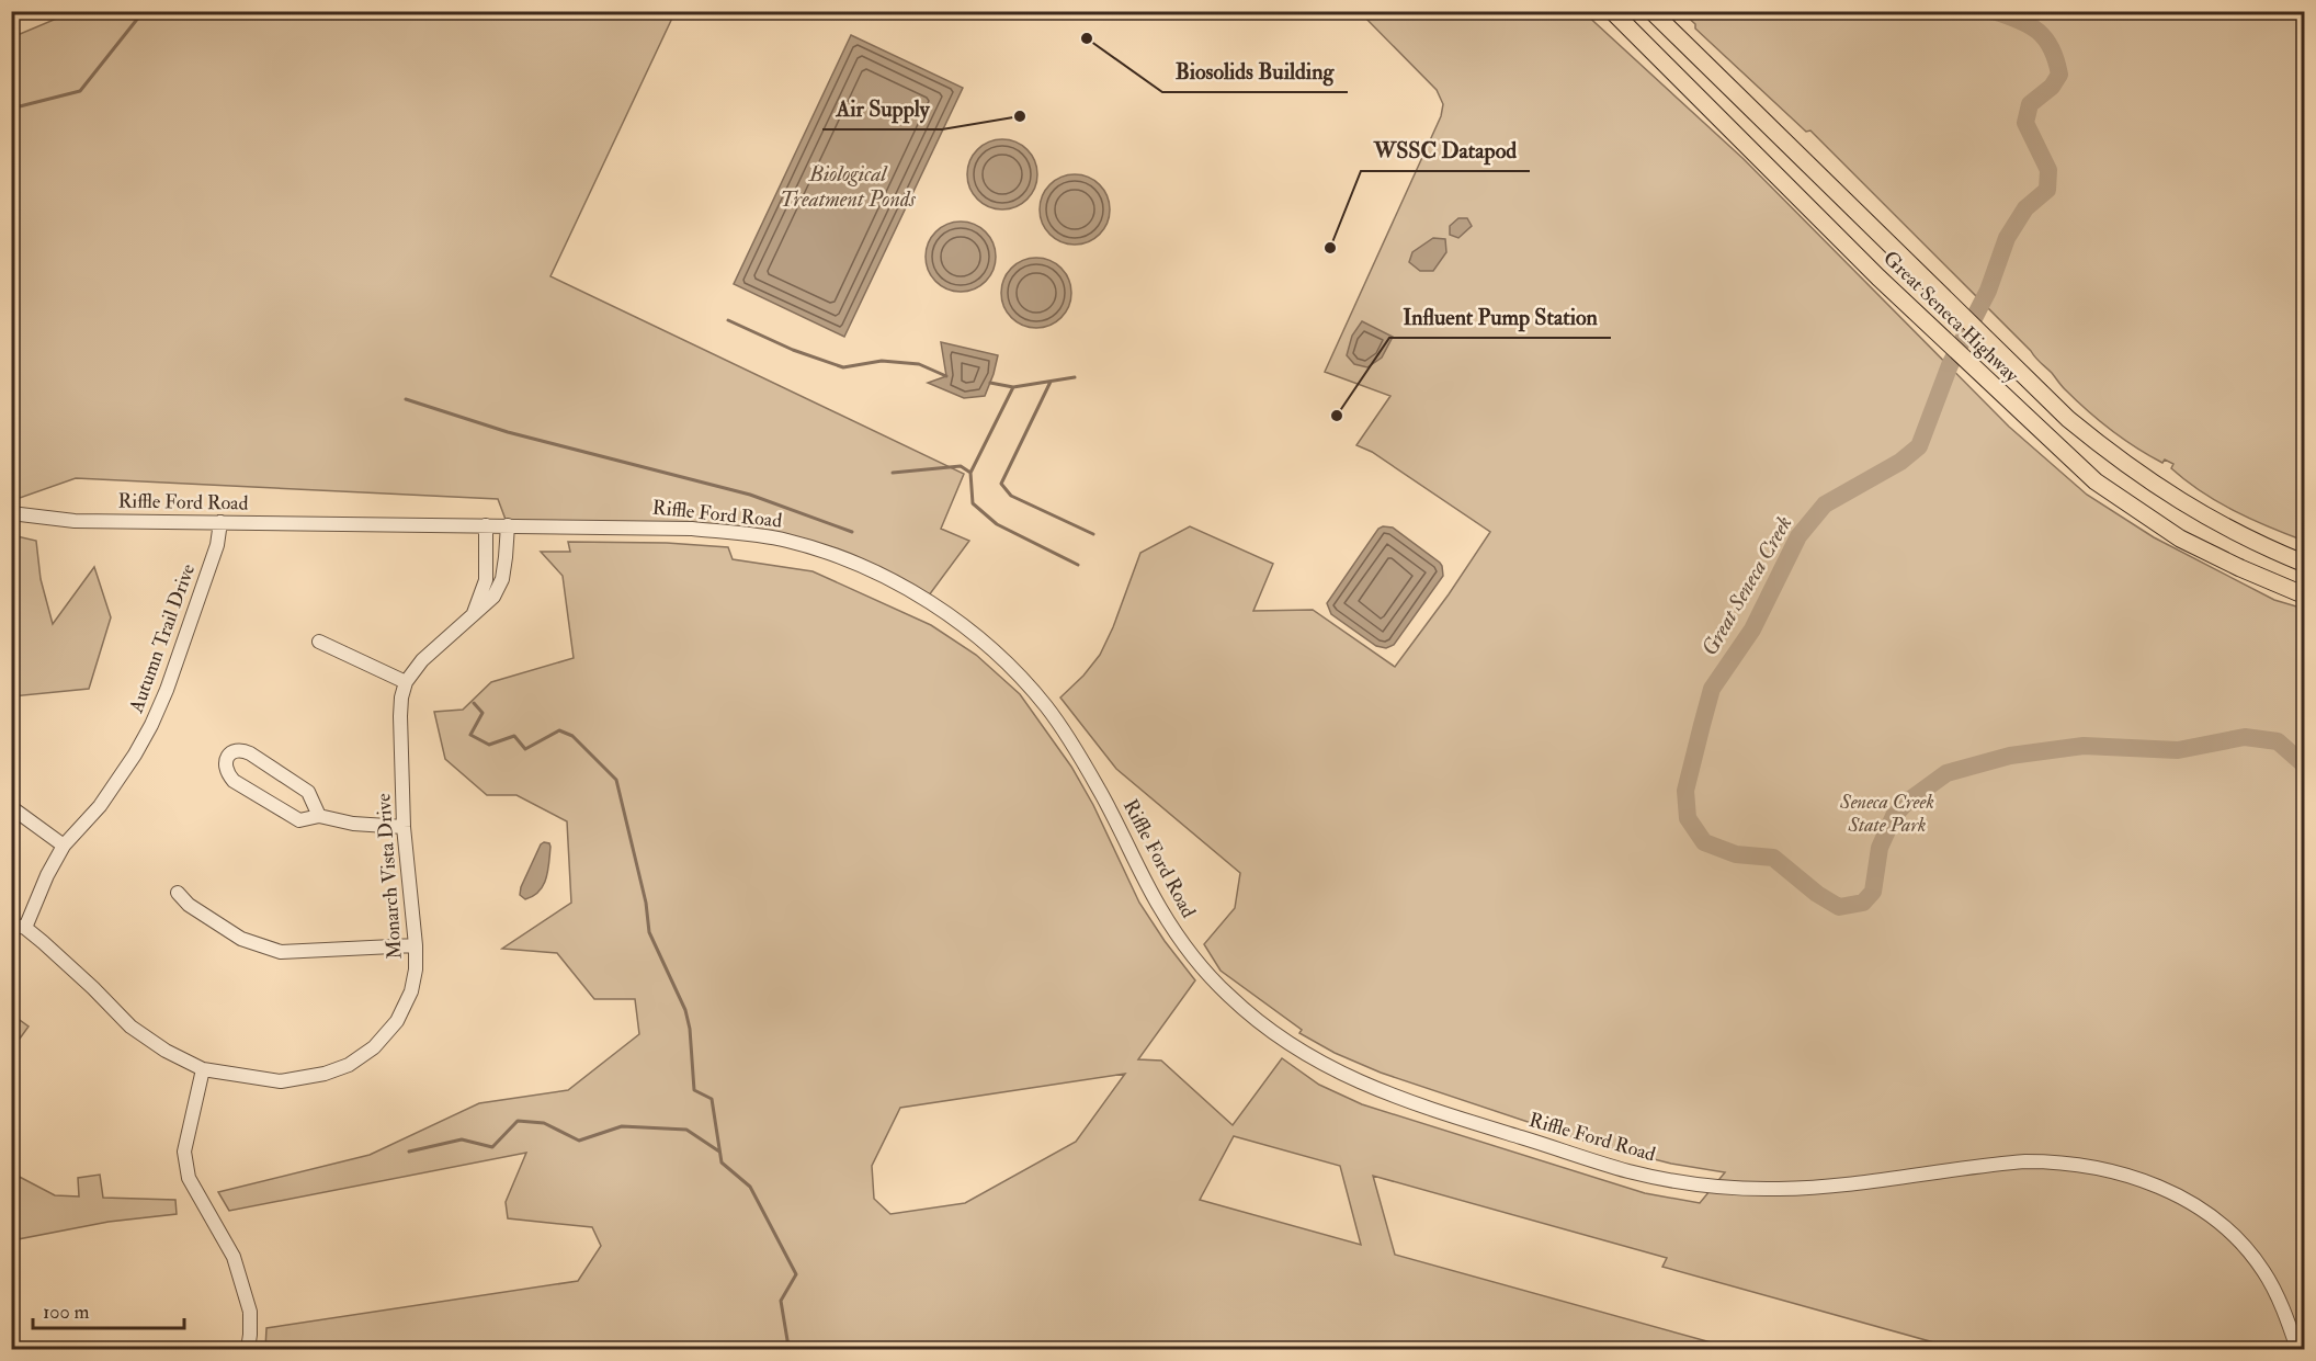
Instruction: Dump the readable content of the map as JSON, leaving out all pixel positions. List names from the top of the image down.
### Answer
{
  "streets": {
    "main road": ["Great Seneca Highway"],
    "street": ["Riffle Ford Road", "Autumn Trail Drive", "Monarch Vista Drive"]
  },
  "crossings": [
    ["Riffle Ford Road", "Autumn Trail Drive"],
    ["Riffle Ford Road", "Monarch Vista Drive"],
    ["Autumn Trail Drive", "Monarch Vista Drive"]
  ],
  "water": ["Biological Treatment Ponds", "Great Seneca Creek"],
  "parks": ["Seneca Creek State Park"],
  "places": [
    "Biosolids Building",
    "Air Supply",
    "WSSC Datapod",
    "Influent Pump Station"
  ],
  "scale_bar": "100 m"
}
